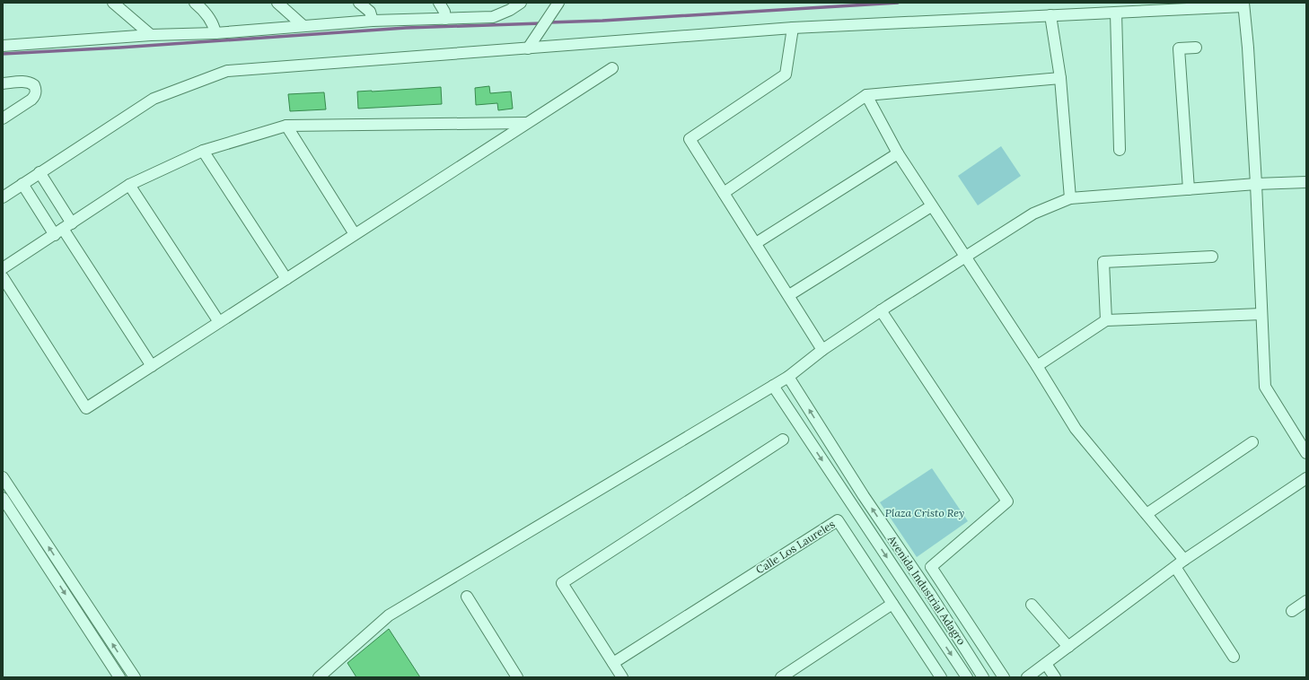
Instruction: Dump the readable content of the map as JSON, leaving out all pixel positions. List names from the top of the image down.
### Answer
{
  "streets": {
    "street": ["Calle Los Laureles", "Avenida Industrial Adagro"]
  },
  "parks": ["Plaza Cristo Rey"]
}
